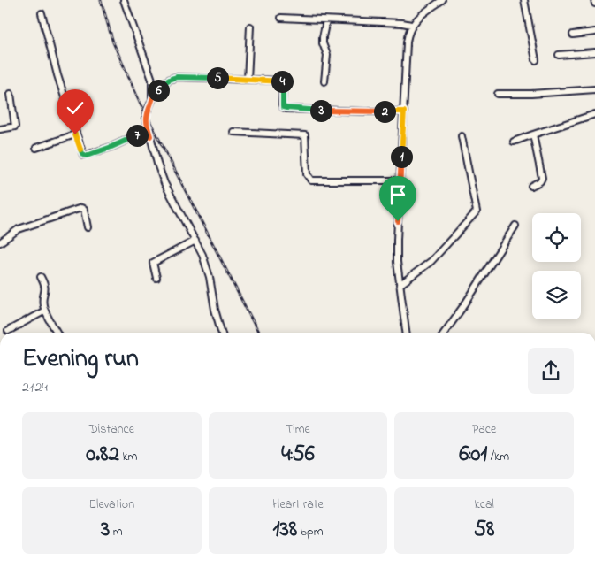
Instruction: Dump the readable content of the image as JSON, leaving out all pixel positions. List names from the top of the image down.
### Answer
{
  "page": {
    "pins": [
      "5",
      "4",
      "6",
      "3",
      "2",
      "7",
      "1"
    ],
    "heading": ["Evening run", "21:24"],
    "stats": [
      ["Distance", "0.82 km"],
      ["Time", "4:56"],
      ["Pace", "6:01 /km"],
      ["Elevation", "3 m"],
      ["Heart rate", "138 bpm"],
      ["kcal", "58"]
    ]
  }
}
